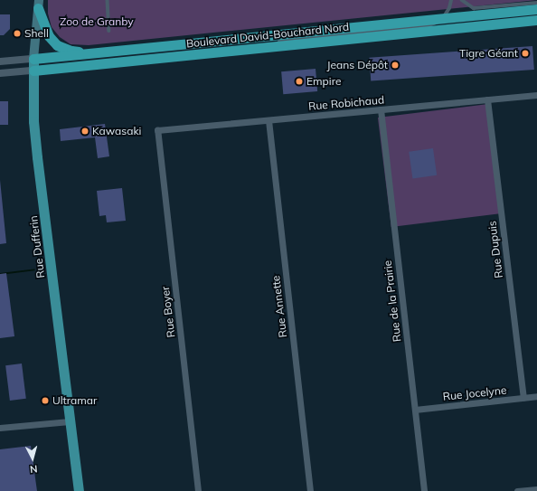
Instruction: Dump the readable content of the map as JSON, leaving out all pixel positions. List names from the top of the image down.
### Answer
{
  "streets": {
    "highway": ["Boulevard David-Bouchard Nord"],
    "main road": ["Rue Dufferin"],
    "street": [
      "Rue Robichaud",
      "Rue Dupuis",
      "Rue de la Prairie",
      "Rue Annette",
      "Rue Boyer",
      "Rue Jocelyne"
    ]
  },
  "crossings": [
    ["Boulevard David-Bouchard Nord", "Rue Dufferin"],
    ["Rue Robichaud", "Rue Dupuis"],
    ["Rue Robichaud", "Rue de la Prairie"],
    ["Rue Robichaud", "Rue Annette"],
    ["Rue Robichaud", "Rue Boyer"],
    ["Rue Dupuis", "Rue Jocelyne"],
    ["Rue de la Prairie", "Rue Jocelyne"]
  ],
  "parks": ["Zoo de Granby"],
  "places": [
    "Shell",
    "Tigre Géant",
    "Jeans Dépôt",
    "Empire",
    "Kawasaki",
    "Ultramar"
  ],
  "north": "bottom"
}
